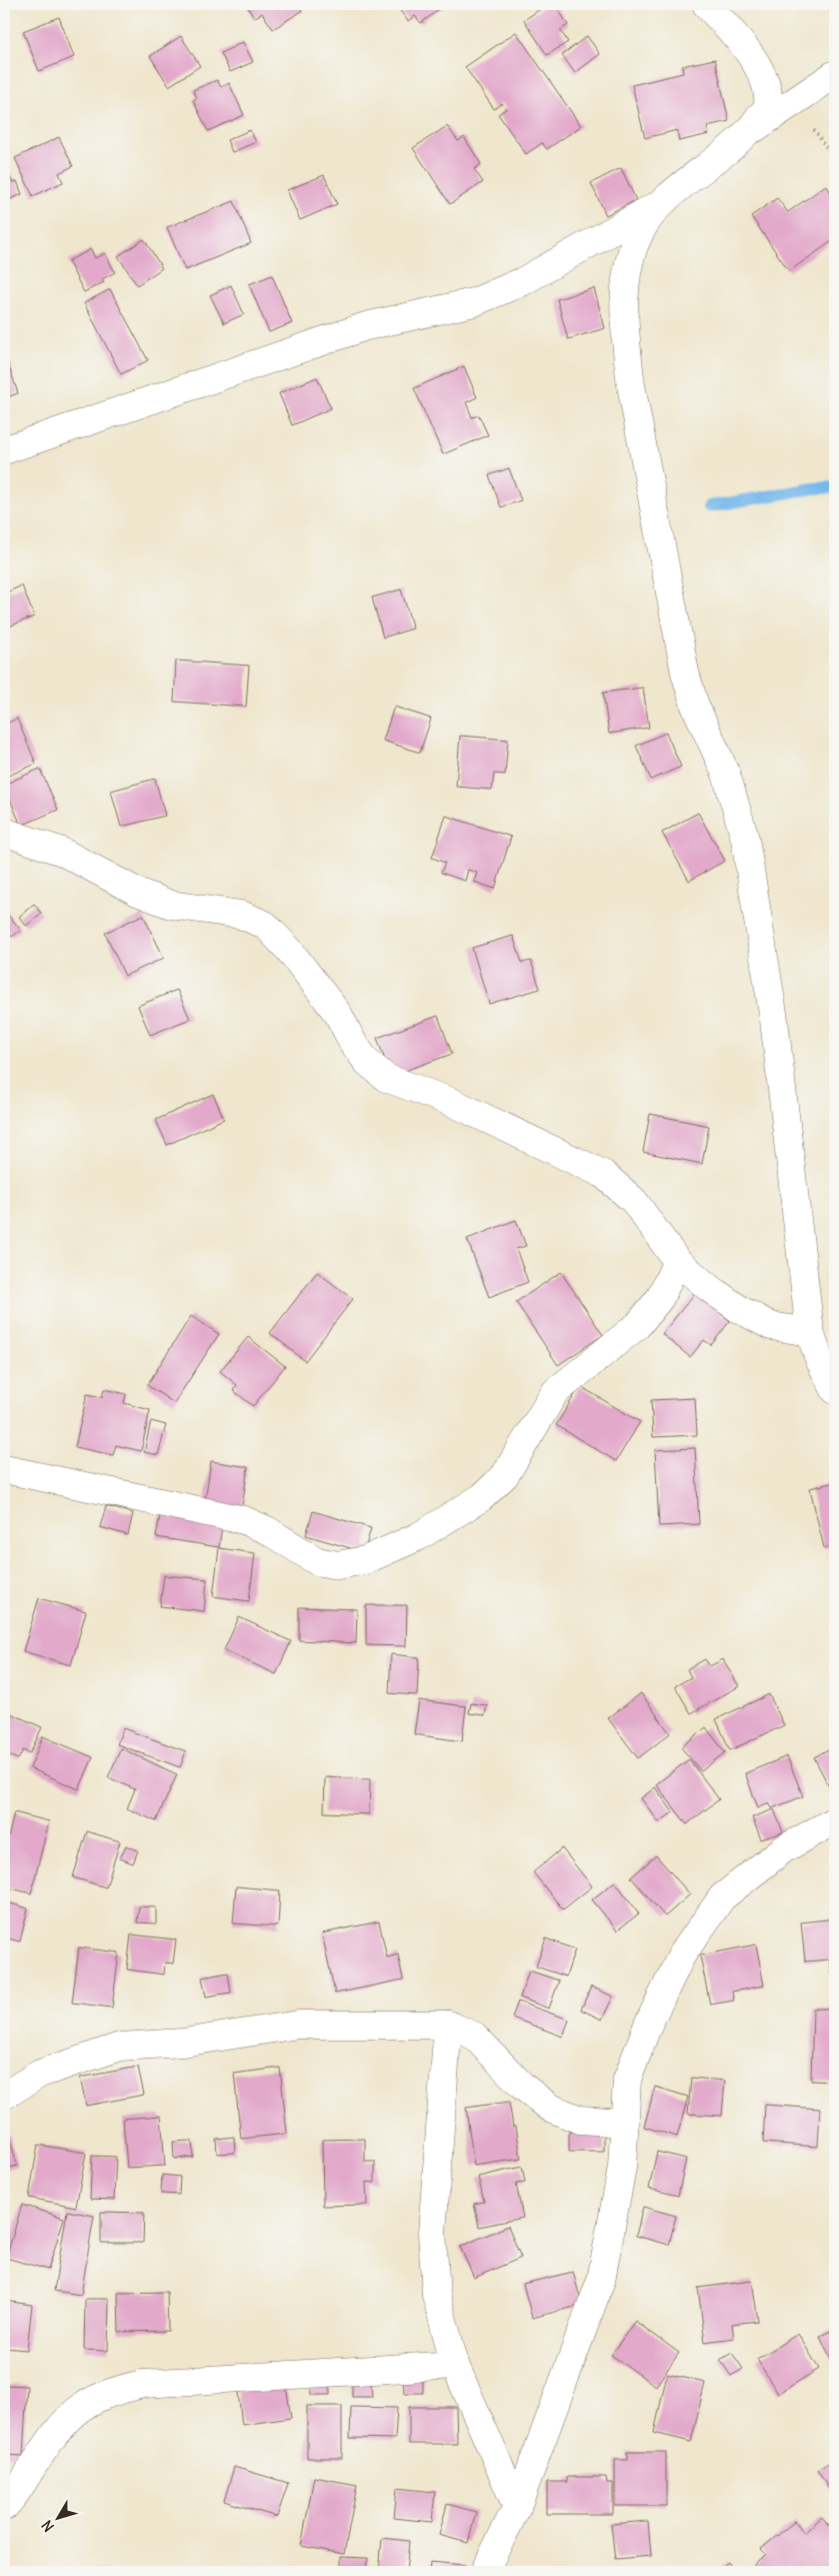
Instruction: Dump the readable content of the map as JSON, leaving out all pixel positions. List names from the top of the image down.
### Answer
{
  "north": "bottom left"
}
